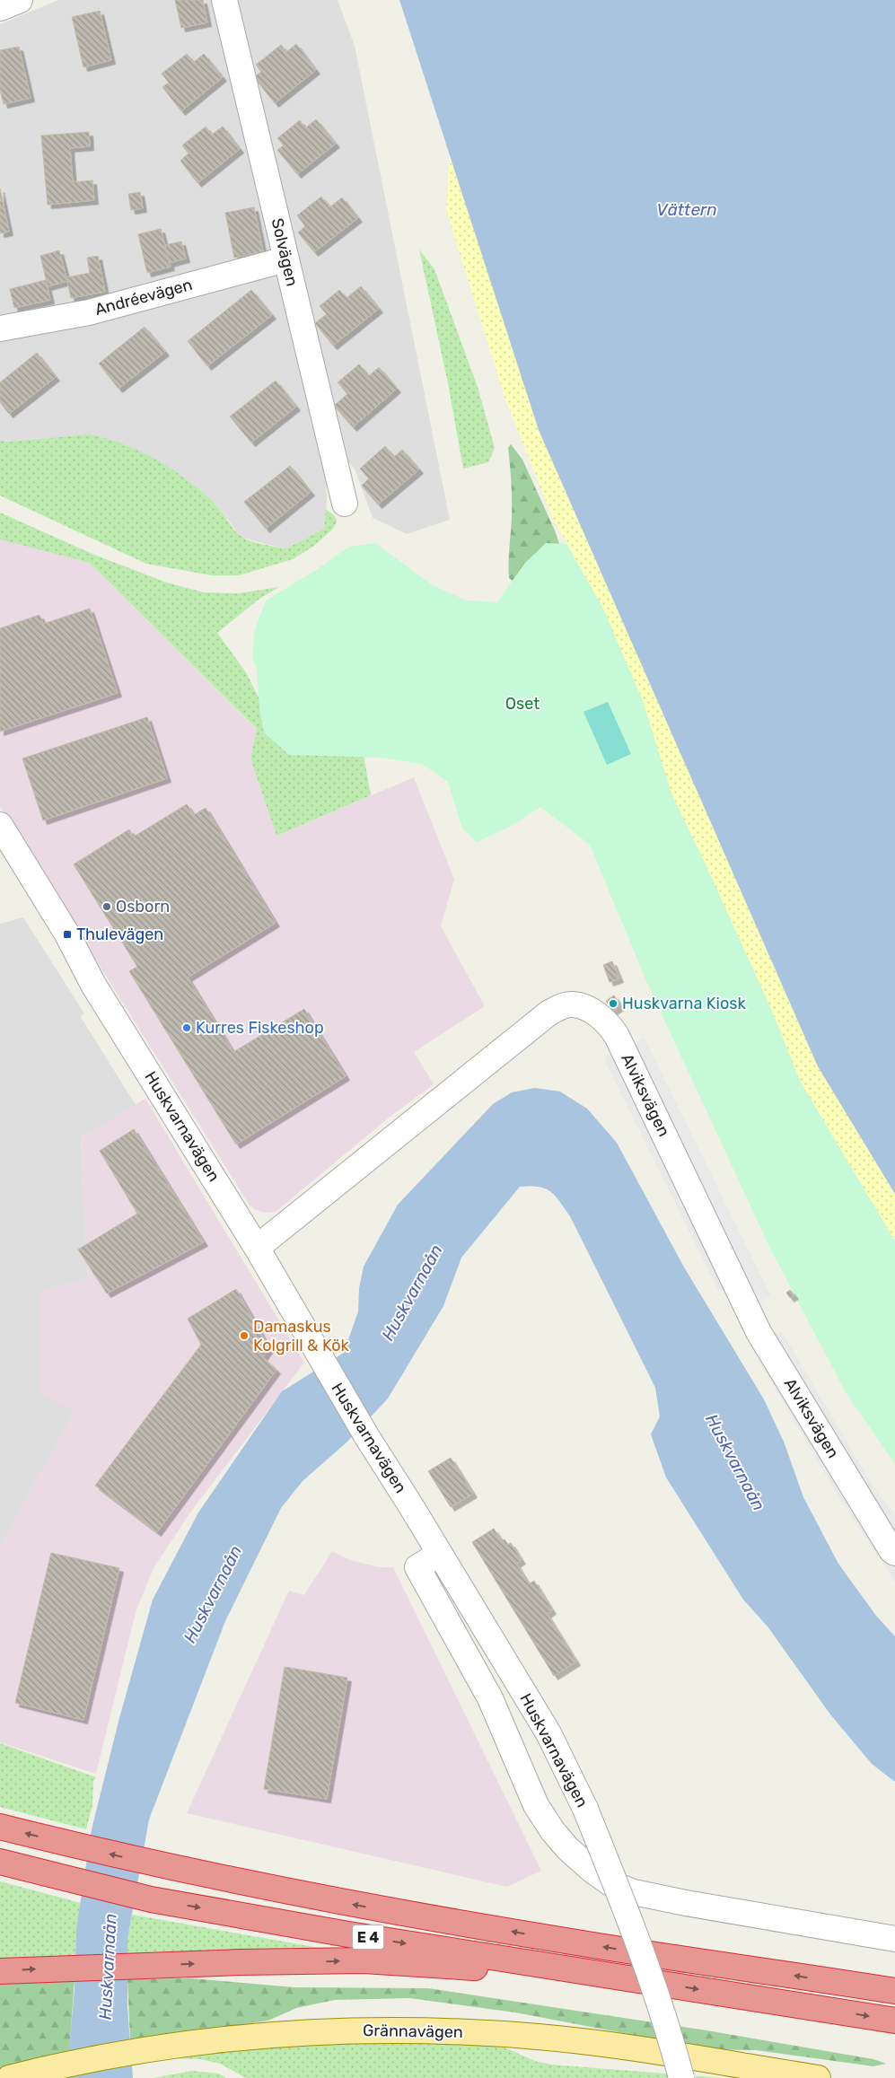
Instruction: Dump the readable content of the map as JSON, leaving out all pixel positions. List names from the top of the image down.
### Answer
{
  "streets": {
    "highway": ["E 4"],
    "main road": ["Grännavägen"],
    "street": [
      "Solvägen",
      "Andréevägen",
      "Alviksvägen",
      "Huskvarnavägen"
    ]
  },
  "crossings": [
    ["Solvägen", "Andréevägen"],
    ["Alviksvägen", "Huskvarnavägen"]
  ],
  "water": ["Vättern", "Huskvarnaån"],
  "parks": ["Oset"],
  "places": {
    "other": [
      "Osborn",
      "Huskvarna Kiosk",
      "Kurres Fiskeshop",
      "Damaskus Kolgrill & Kök"
    ],
    "transit": ["Thulevägen"]
  }
}
